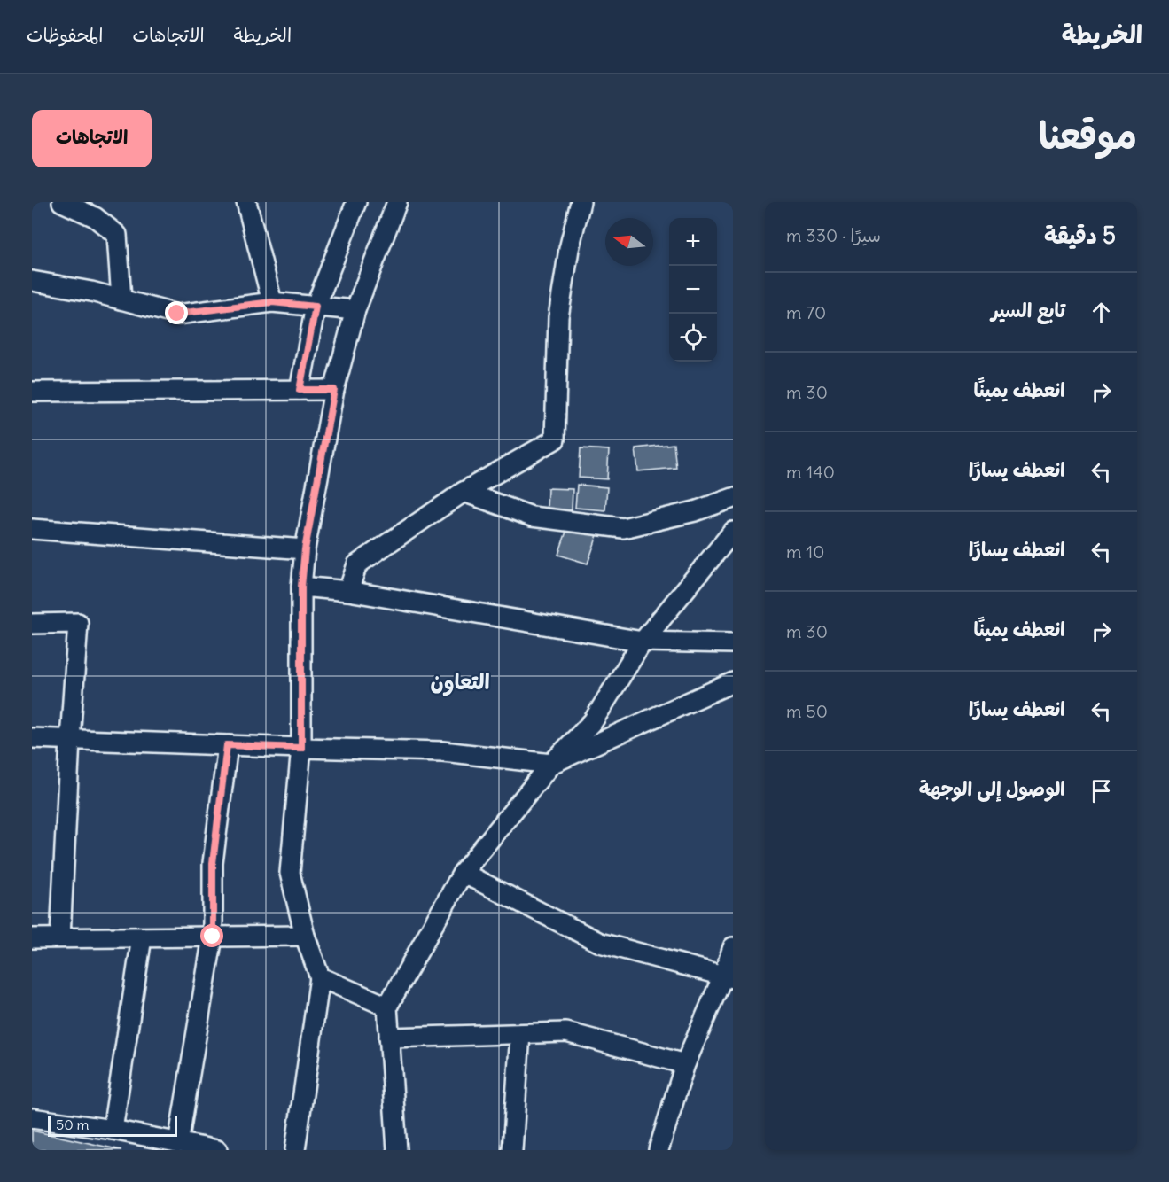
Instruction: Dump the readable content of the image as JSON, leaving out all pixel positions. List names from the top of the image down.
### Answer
{
  "districts": ["التعاون"],
  "scale_bar": "50 m",
  "north": "left",
  "page": {
    "header": "الخريطة",
    "nav": ["الخريطة", "الاتجاهات", "المحفوظات"],
    "title": "موقعنا",
    "buttons": "الاتجاهات",
    "heading": ["5 دقيقة", "سيرًا · 330 m"],
    "map_buttons": ["+", "−"],
    "list": [
      ["تابع السير", "70 m"],
      ["انعطف يمينًا", "30 m"],
      ["انعطف يسارًا", "140 m"],
      ["انعطف يسارًا", "10 m"],
      ["انعطف يمينًا", "30 m"],
      ["انعطف يسارًا", "50 m"],
      "الوصول إلى الوجهة"
    ],
    "scale": "50 m"
  }
}
